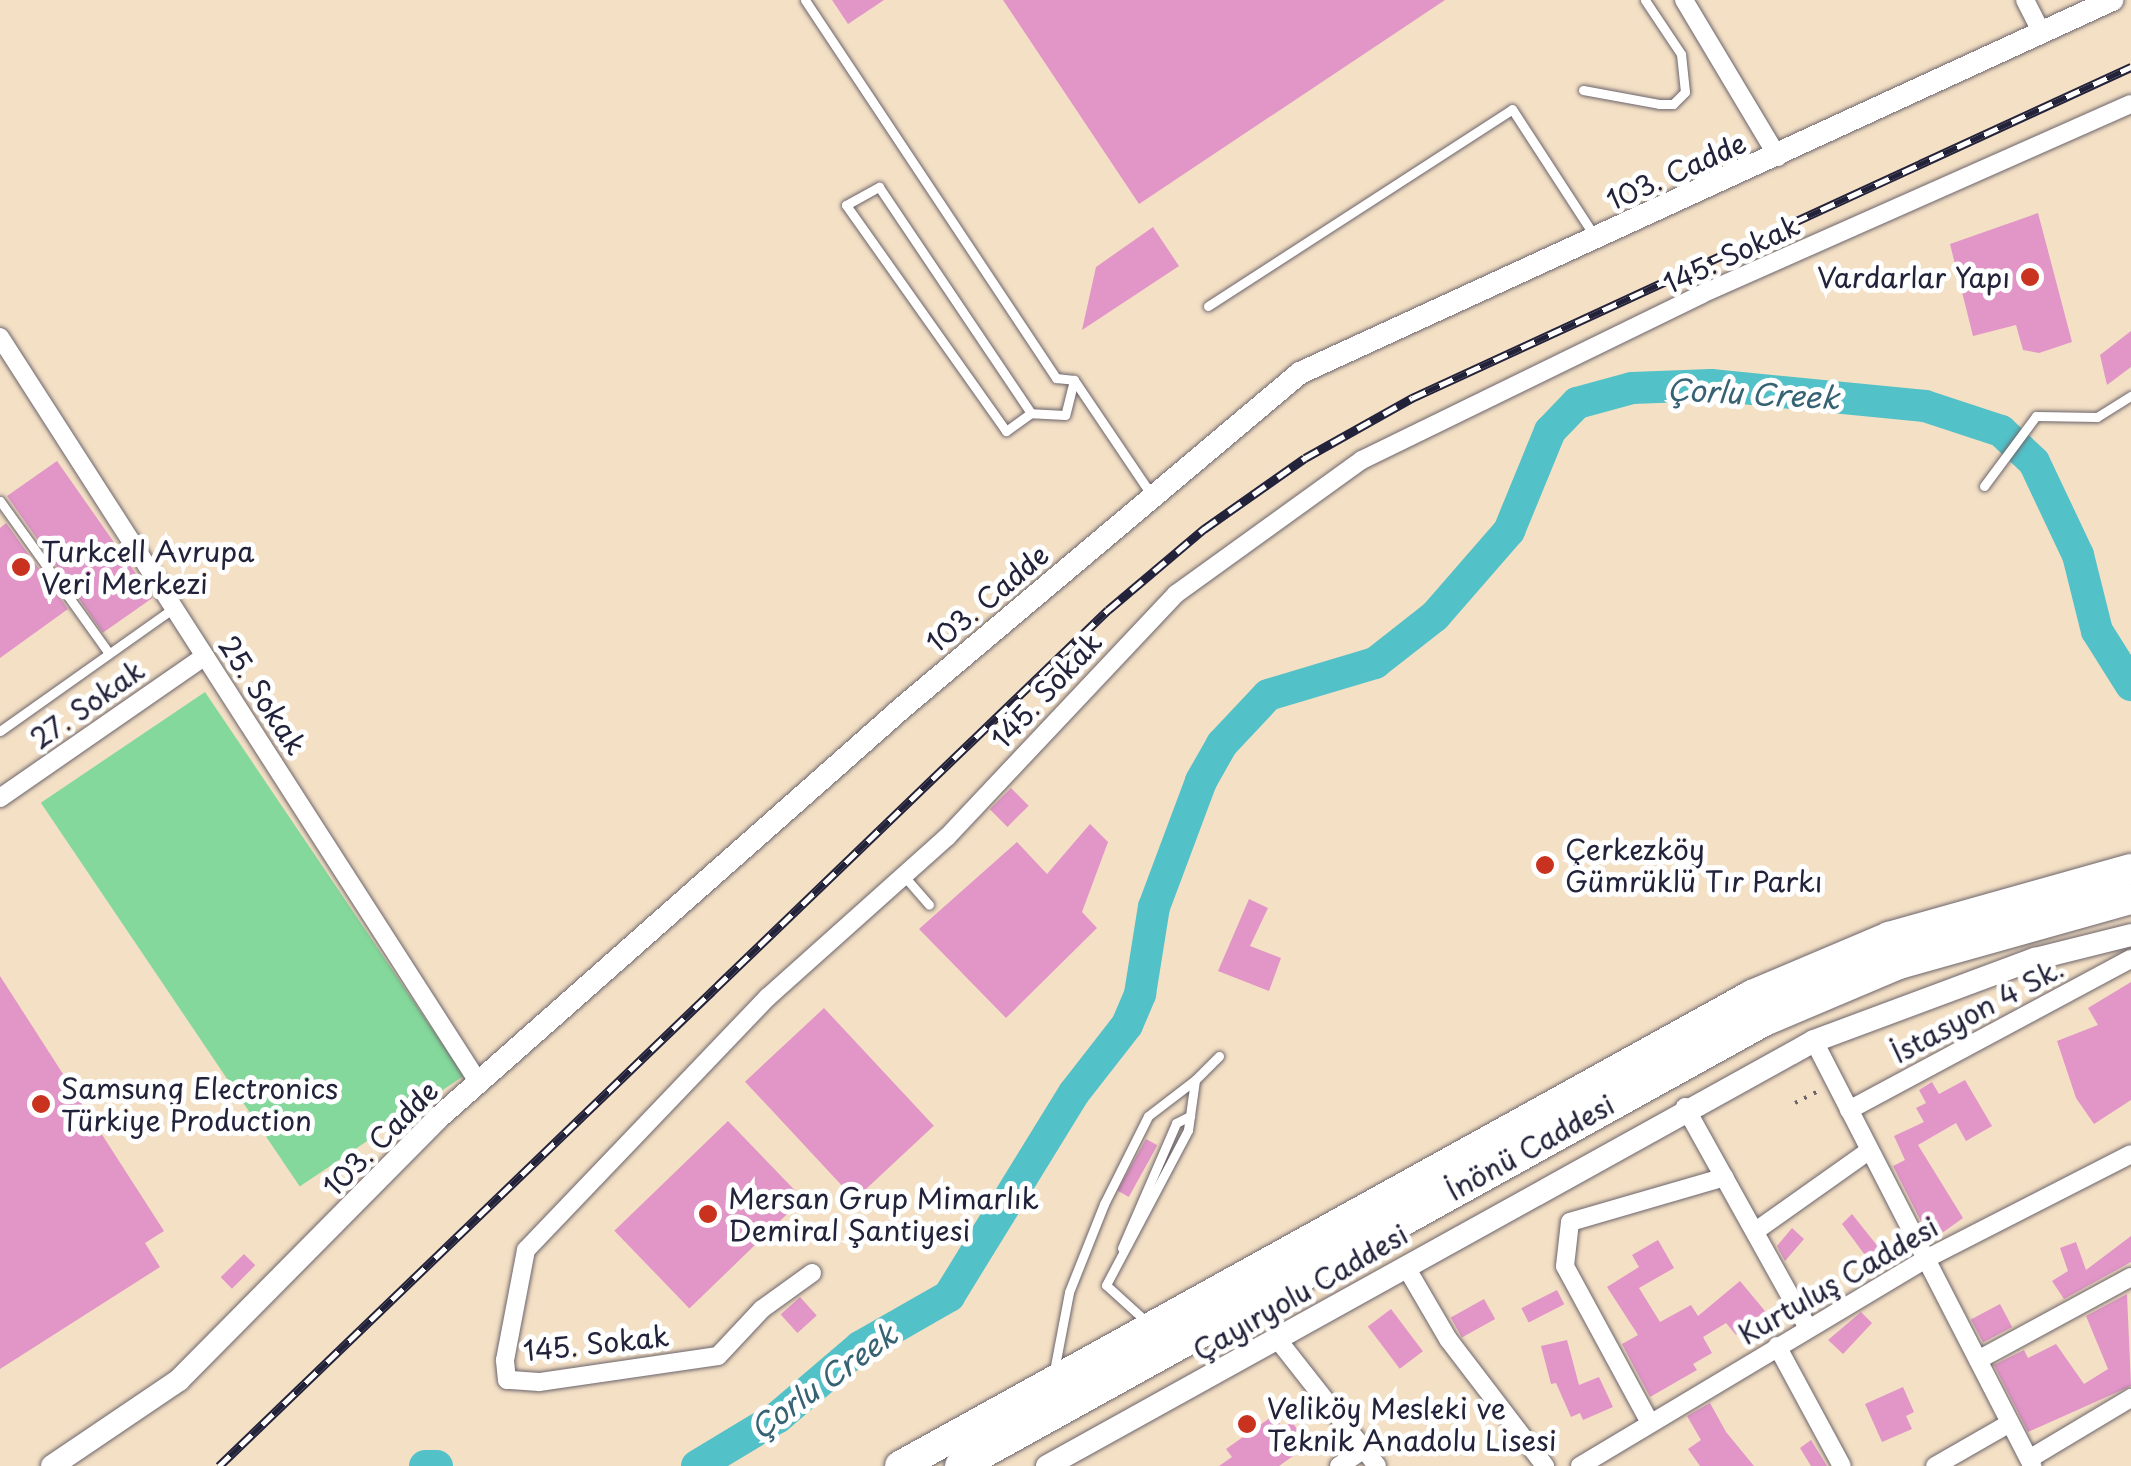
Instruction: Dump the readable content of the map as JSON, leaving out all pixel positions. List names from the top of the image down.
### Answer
{
  "streets": {
    "main road": ["İnönü Caddesi"],
    "street": [
      "103. Cadde",
      "145. Sokak",
      "25. Sokak",
      "27. Sokak",
      "İstasyon 4 Sk.",
      "Kurtuluş Caddesi",
      "Çayıryolu Caddesi"
    ]
  },
  "crossings": [
    ["103. Cadde", "25. Sokak"],
    ["25. Sokak", "27. Sokak"]
  ],
  "water": ["Çorlu Creek"],
  "places": [
    "Vardarlar Yapı",
    "Turkcell Avrupa Veri Merkezi",
    "Çerkezköy Gümrüklü Tır Parkı",
    "Samsung Electronics Türkiye Production",
    "Mersan Grup Mimarlık Demiral Şantiyesi",
    "Veliköy Mesleki ve Teknik Anadolu Lisesi"
  ]
}
